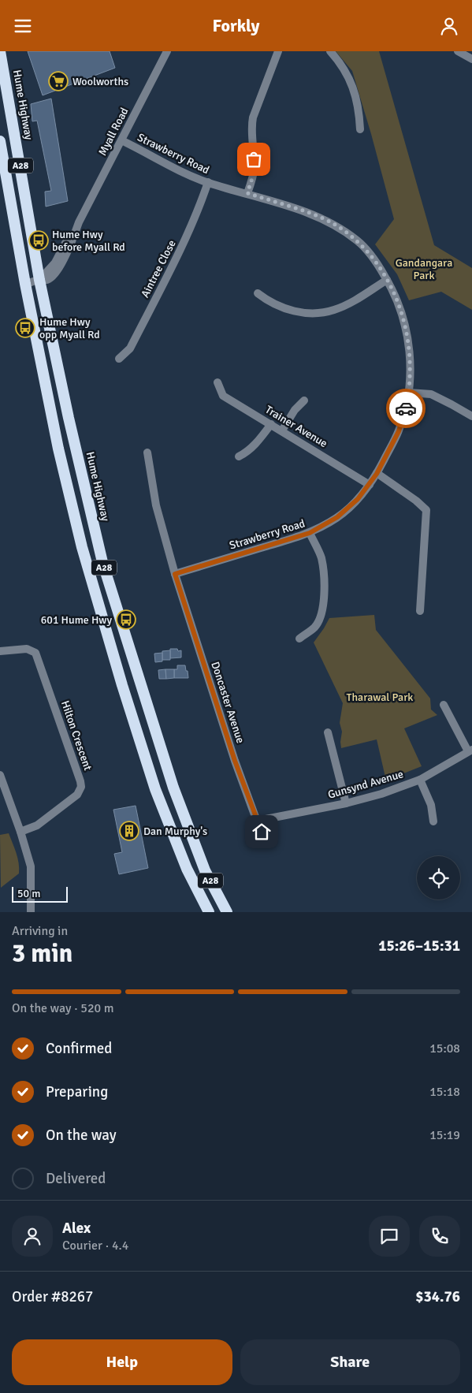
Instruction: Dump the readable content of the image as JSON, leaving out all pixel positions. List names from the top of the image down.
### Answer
{
  "streets": {
    "highway": ["Hume Highway", "A28"],
    "street": [
      "Myall Road",
      "Strawberry Road",
      "Aintree Close",
      "Trainer Avenue",
      "Doncaster Avenue",
      "Hilton Crescent",
      "Gunsynd Avenue"
    ]
  },
  "crossings": [
    ["Hume Highway", "Myall Road"],
    ["Myall Road", "Strawberry Road"],
    ["Myall Road", "A28"],
    ["Strawberry Road", "Aintree Close"],
    ["Strawberry Road", "Trainer Avenue"],
    ["Strawberry Road", "Doncaster Avenue"],
    ["Doncaster Avenue", "Gunsynd Avenue"]
  ],
  "parks": ["Gandangara Park", "Tharawal Park"],
  "places": {
    "supermarket": ["Woolworths"],
    "bus stop": ["Hume Hwy before Myall Rd", "Hume Hwy opp Myall Rd", "601 Hume Hwy"],
    "building": ["Dan Murphy's"]
  },
  "scale_bar": "50 m",
  "page": {
    "header": "Forkly",
    "scale": "50 m",
    "heading": ["3 min", "Arriving in", "15:26–15:31"],
    "panel": [
      "Alex",
      "Courier · 4.4",
      "Order #8267",
      "$34.76"
    ],
    "bar": "On the way · 520 m",
    "list": [
      ["Confirmed", "15:08"],
      ["Preparing", "15:18"],
      ["On the way", "15:19"],
      "Delivered"
    ],
    "buttons": ["Help", "Share"]
  }
}
